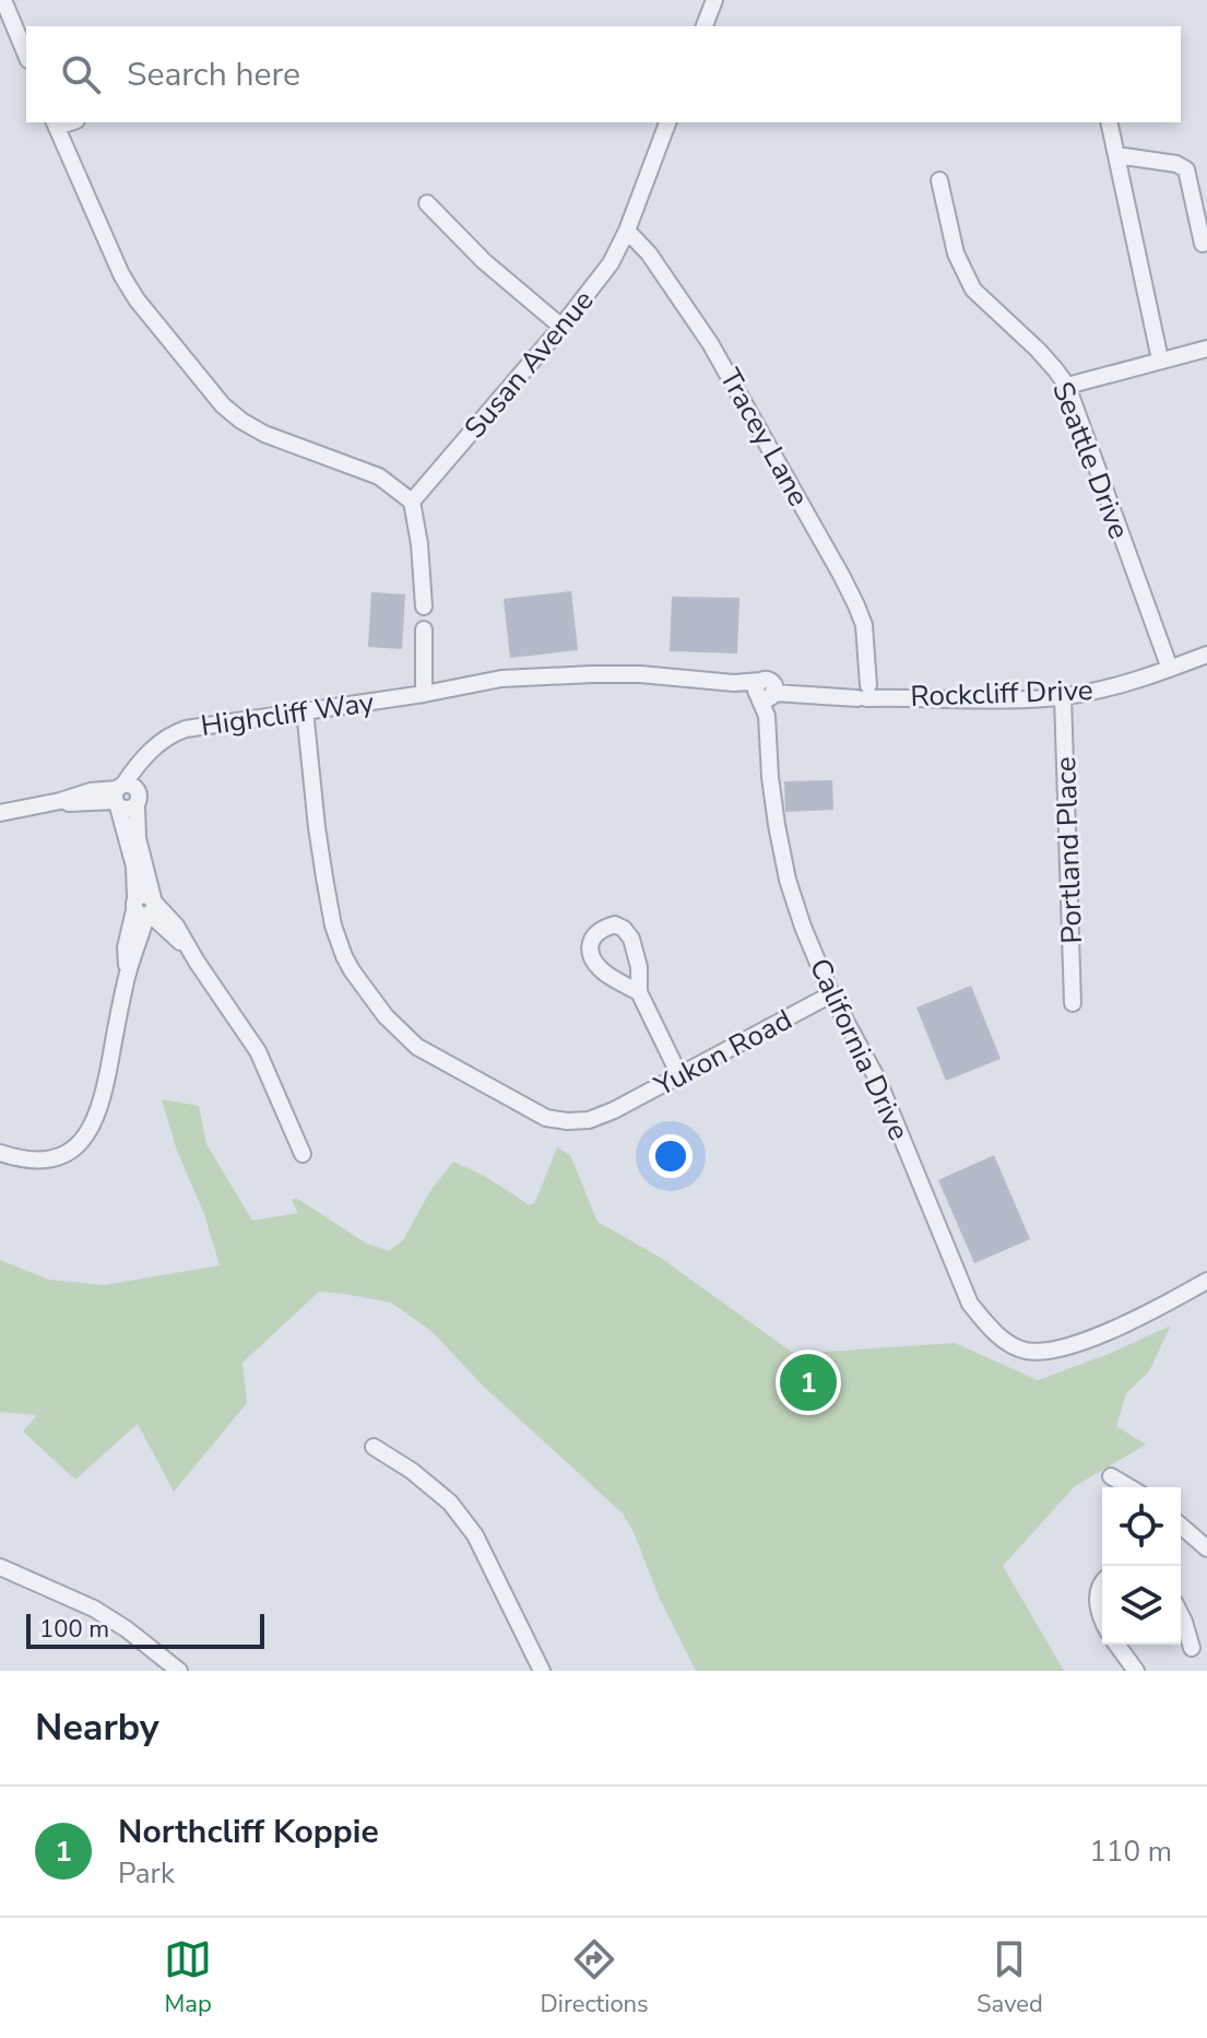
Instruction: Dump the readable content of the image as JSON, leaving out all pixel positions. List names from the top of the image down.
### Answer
{
  "streets": {
    "street": [
      "Susan Avenue",
      "Tracey Lane",
      "Seattle Drive",
      "Rockcliff Drive",
      "Highcliff Way",
      "Portland Place",
      "California Drive",
      "Yukon Road"
    ]
  },
  "crossings": [
    ["Susan Avenue", "Tracey Lane"],
    ["Tracey Lane", "Rockcliff Drive"],
    ["Seattle Drive", "Rockcliff Drive"],
    ["Rockcliff Drive", "Highcliff Way"],
    ["Rockcliff Drive", "Portland Place"],
    ["Rockcliff Drive", "California Drive"],
    ["Highcliff Way", "Yukon Road"],
    ["California Drive", "Yukon Road"]
  ],
  "scale_bar": "100 m",
  "page": {
    "search": "Search here",
    "pins": "1",
    "scale": "100 m",
    "heading": "Nearby",
    "list": [
      {
        "mark": "1",
        "name": "Northcliff Koppie",
        "note": "Park",
        "value": "110 m"
      }
    ],
    "nav": ["Map", "Directions", "Saved"]
  }
}
